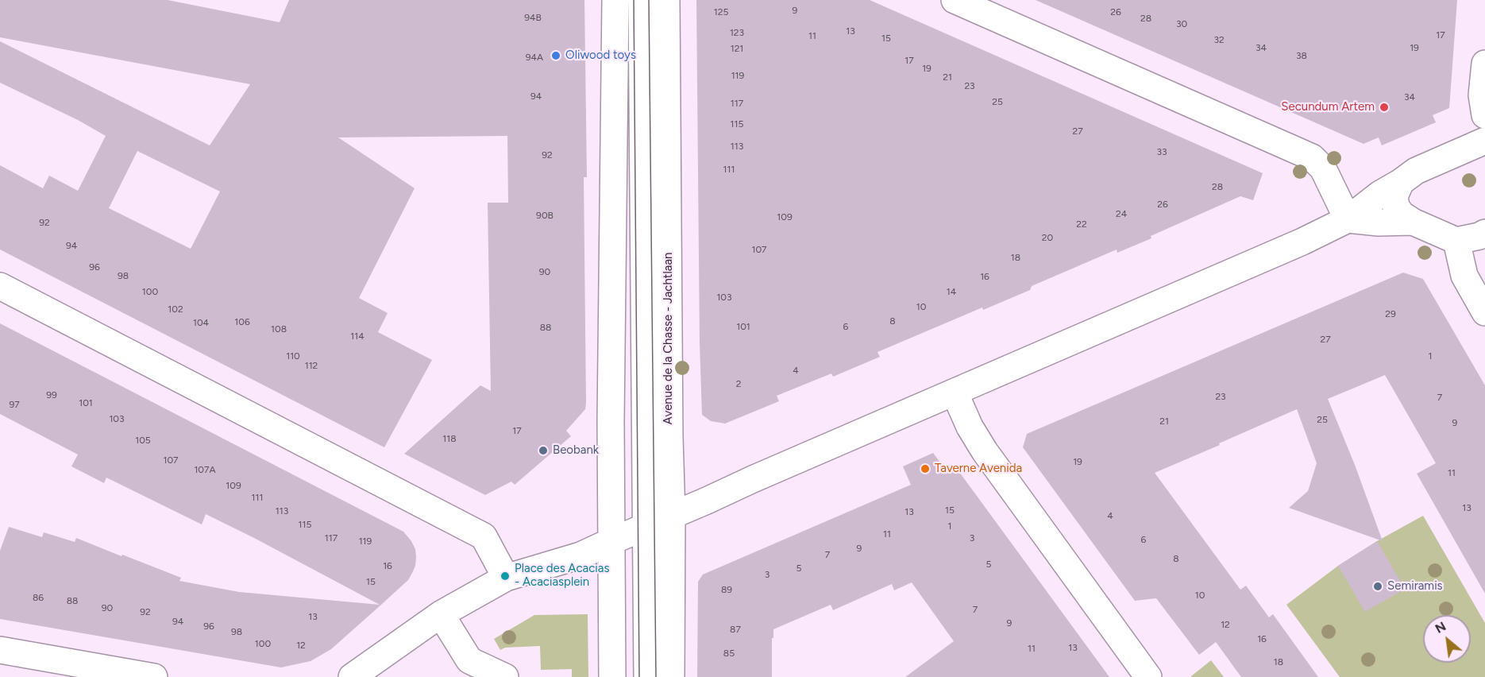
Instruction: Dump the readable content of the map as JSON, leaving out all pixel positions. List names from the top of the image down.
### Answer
{
  "streets": {
    "street": ["Avenue de la Chasse - Jachtlaan"]
  },
  "places": [
    "Oliwood toys",
    "Secundum Artem",
    "Beobank",
    "Taverne Avenida",
    "Place des Acacias - Acaciasplein",
    "Semiramis"
  ],
  "house_numbers": [
    "9",
    "125",
    "26",
    "94B",
    "28",
    "30",
    "13",
    "123",
    "17",
    "11",
    "15",
    "32",
    "34",
    "19",
    "121",
    "38",
    "94A",
    "17",
    "19",
    "119",
    "21",
    "23",
    "94",
    "34",
    "25",
    "117",
    "115",
    "27",
    "113",
    "33",
    "92",
    "111",
    "28",
    "26",
    "24",
    "90B",
    "109",
    "92",
    "22",
    "20",
    "94",
    "107",
    "18",
    "96",
    "90",
    "98",
    "16",
    "100",
    "14",
    "103",
    "10",
    "102",
    "29",
    "8",
    "106",
    "104",
    "101",
    "6",
    "88",
    "108",
    "114",
    "27",
    "110",
    "1",
    "112",
    "4",
    "2",
    "99",
    "23",
    "7",
    "101",
    "97",
    "103",
    "25",
    "21",
    "9",
    "17",
    "118",
    "105",
    "107",
    "19",
    "107A",
    "11",
    "109",
    "111",
    "13",
    "15",
    "113",
    "13",
    "4",
    "115",
    "1",
    "11",
    "117",
    "3",
    "6",
    "119",
    "9",
    "7",
    "8",
    "5",
    "16",
    "5",
    "3",
    "15",
    "89",
    "10",
    "86",
    "88",
    "90",
    "7",
    "92",
    "13",
    "94",
    "9",
    "12",
    "96",
    "87",
    "98",
    "16",
    "100",
    "12",
    "13",
    "11",
    "85",
    "18"
  ],
  "north": "top left"
}
